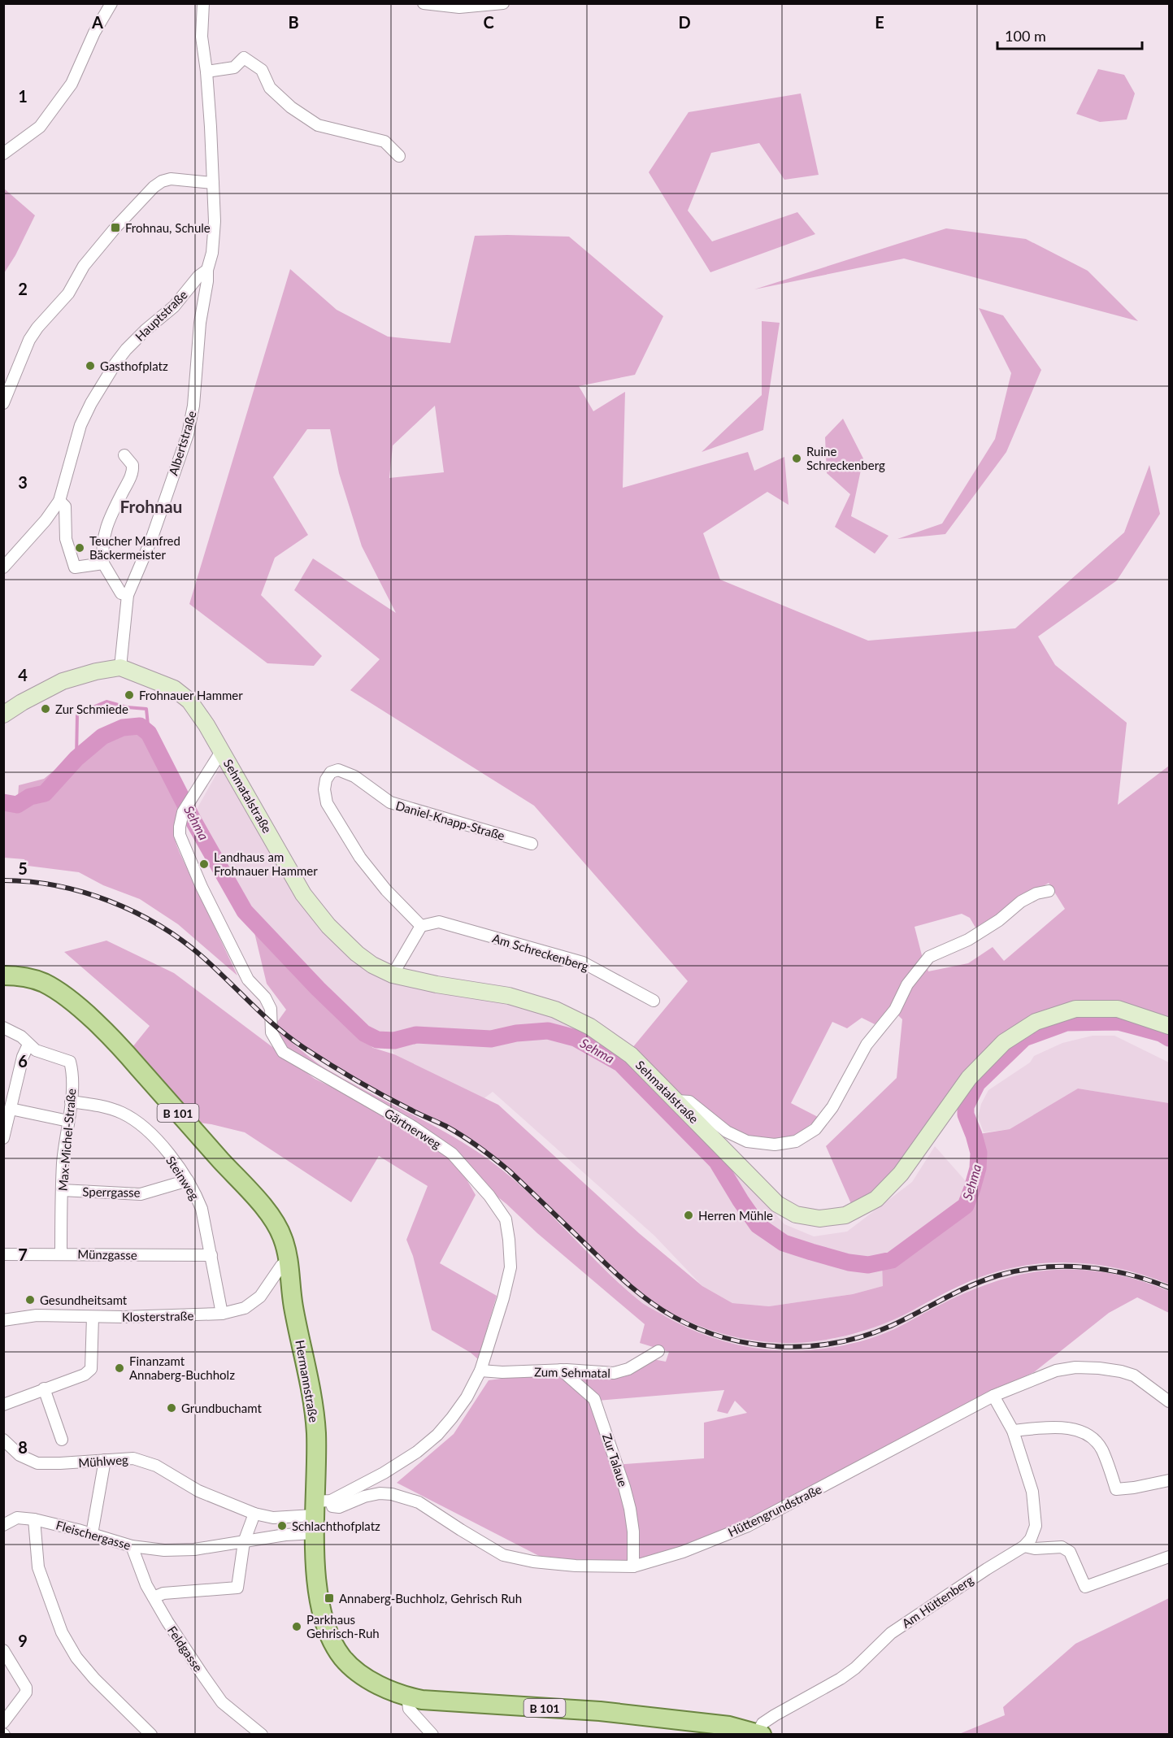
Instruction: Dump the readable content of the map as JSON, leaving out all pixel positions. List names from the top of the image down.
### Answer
{
  "streets": {
    "main road": ["Sehmatalstraße", "B 101", "Hermannstraße"],
    "street": [
      "Hauptstraße",
      "Albertstraße",
      "Daniel-Knapp-Straße",
      "Am Schreckenberg",
      "Gärtnerweg",
      "Max-Michel-Straße",
      "Steinweg",
      "Sperrgasse",
      "Münzgasse",
      "Klosterstraße",
      "Zum Sehmatal",
      "Zur Talaue",
      "Mühlweg",
      "Hüttengrundstraße",
      "Fleischergasse",
      "Am Hüttenberg",
      "Feldgasse"
    ]
  },
  "crossings": [
    ["Hauptstraße", "Albertstraße"],
    ["Albertstraße", "Sehmatalstraße"],
    ["Sehmatalstraße", "Gärtnerweg"],
    ["Daniel-Knapp-Straße", "Am Schreckenberg"],
    ["B 101", "Gärtnerweg"],
    ["B 101", "Klosterstraße"],
    ["B 101", "Hermannstraße"],
    ["B 101", "Hüttengrundstraße"],
    ["B 101", "Am Hüttenberg"],
    ["Gärtnerweg", "Zum Sehmatal"],
    ["Gärtnerweg", "Hermannstraße"],
    ["Gärtnerweg", "Hüttengrundstraße"],
    ["Max-Michel-Straße", "Steinweg"],
    ["Max-Michel-Straße", "Sperrgasse"],
    ["Max-Michel-Straße", "Münzgasse"],
    ["Steinweg", "Sperrgasse"],
    ["Steinweg", "Münzgasse"],
    ["Steinweg", "Klosterstraße"],
    ["Klosterstraße", "Hermannstraße"],
    ["Zum Sehmatal", "Zur Talaue"],
    ["Hermannstraße", "Hüttengrundstraße"],
    ["Zur Talaue", "Hüttengrundstraße"],
    ["Fleischergasse", "Feldgasse"]
  ],
  "districts": ["Frohnau"],
  "water": ["Sehma"],
  "places": {
    "transit": ["Frohnau, Schule", "Annaberg-Buchholz, Gehrisch Ruh"],
    "other": [
      "Gasthofplatz",
      "Ruine Schreckenberg",
      "Teucher Manfred Bäckermeister",
      "Frohnauer Hammer",
      "Zur Schmiede",
      "Landhaus am Frohnauer Hammer",
      "Herren Mühle",
      "Gesundheitsamt",
      "Finanzamt Annaberg-Buchholz",
      "Grundbuchamt",
      "Schlachthofplatz",
      "Parkhaus Gehrisch-Ruh"
    ]
  },
  "scale_bar": "100 m",
  "grid": {
    "columns": [
      "A",
      "B",
      "C",
      "D",
      "E"
    ],
    "rows": [
      "1",
      "2",
      "3",
      "4",
      "5",
      "6",
      "7",
      "8",
      "9"
    ]
  }
}
